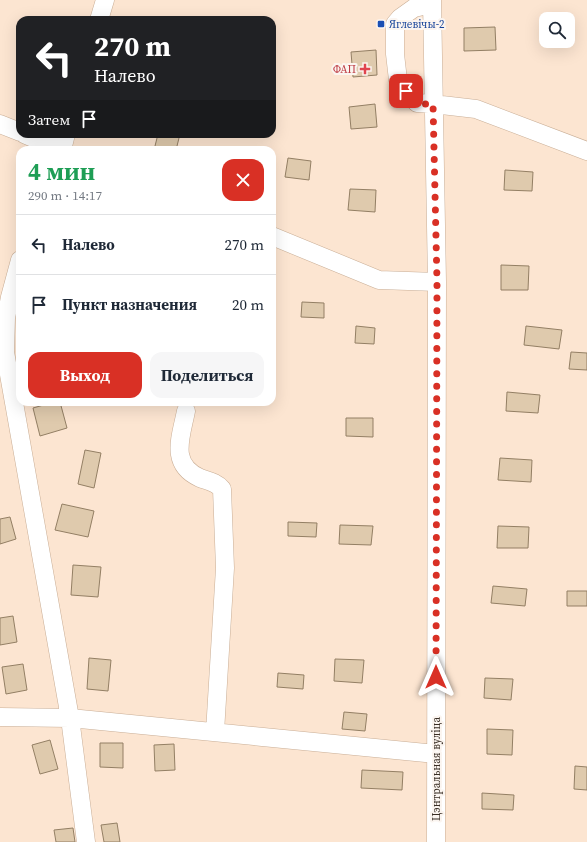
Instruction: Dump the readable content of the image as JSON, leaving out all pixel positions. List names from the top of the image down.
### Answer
{
  "streets": {
    "street": ["Цэнтральная вуліца"]
  },
  "places": {
    "transit": ["Яглевічы-2"],
    "health": ["ФАП"]
  },
  "page": {
    "turn": ["270 m", "Налево"],
    "then": "Затем",
    "heading": ["4 мин", "290 m · 14:17"],
    "list": [
      {
        "name": "Налево",
        "value": "270 m"
      },
      {
        "name": "Пункт назначения",
        "value": "20 m"
      }
    ],
    "buttons": ["Выход", "Поделиться"]
  }
}
